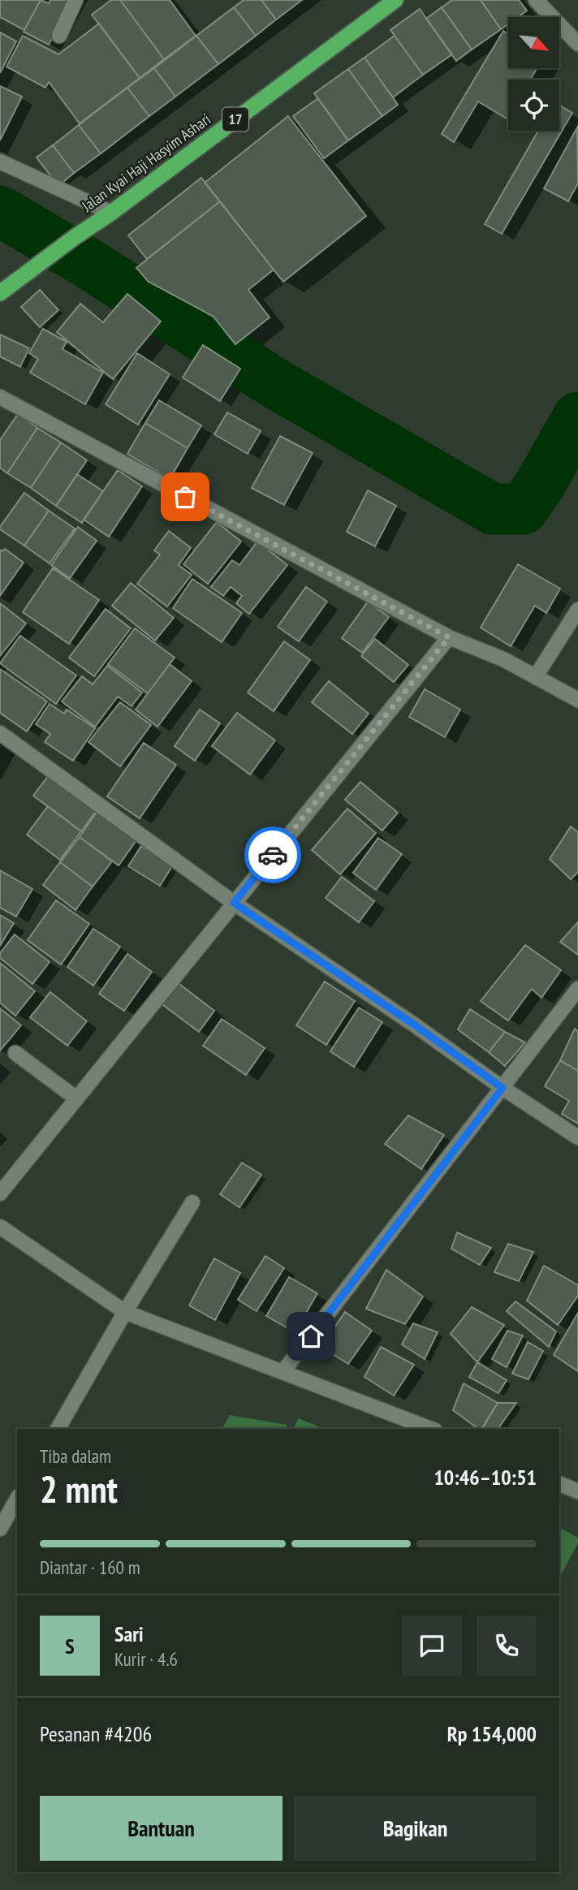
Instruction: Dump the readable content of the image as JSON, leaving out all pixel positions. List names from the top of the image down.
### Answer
{
  "streets": {
    "highway": ["17", "Jalan Kyai Haji Hasyim Ashari"]
  },
  "north": "bottom right",
  "page": {
    "heading": ["2 mnt", "Tiba dalam", "10:46–10:51"],
    "panel": [
      "Sari",
      "Kurir · 4.6",
      "Pesanan #4206",
      "Rp 154,000"
    ],
    "bar": "Diantar · 160 m",
    "round": "S",
    "buttons": ["Bantuan", "Bagikan"]
  }
}
